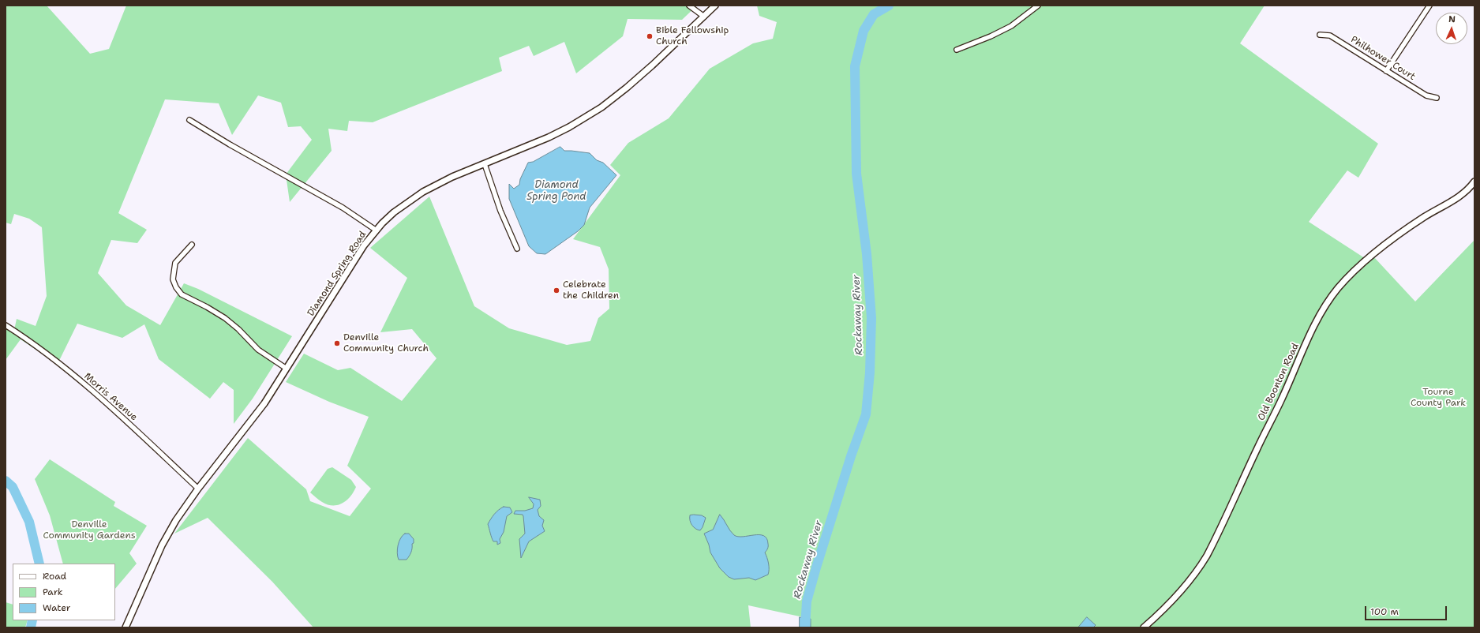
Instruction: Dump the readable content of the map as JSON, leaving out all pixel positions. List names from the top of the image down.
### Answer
{
  "streets": {
    "street": [
      "Philhower Court",
      "Diamond Spring Road",
      "Old Boonton Road",
      "Morris Avenue"
    ]
  },
  "crossings": [
    ["Diamond Spring Road", "Morris Avenue"]
  ],
  "water": ["Diamond Spring Pond", "Rockaway River"],
  "parks": ["Tourne County Park", "Denville Community Gardens"],
  "places": ["Bible Fellowship Church", "Celebrate the Children", "Denville Community Church"],
  "legend": ["Road", "Park", "Water"],
  "scale_bar": "100 m",
  "north": "top"
}
